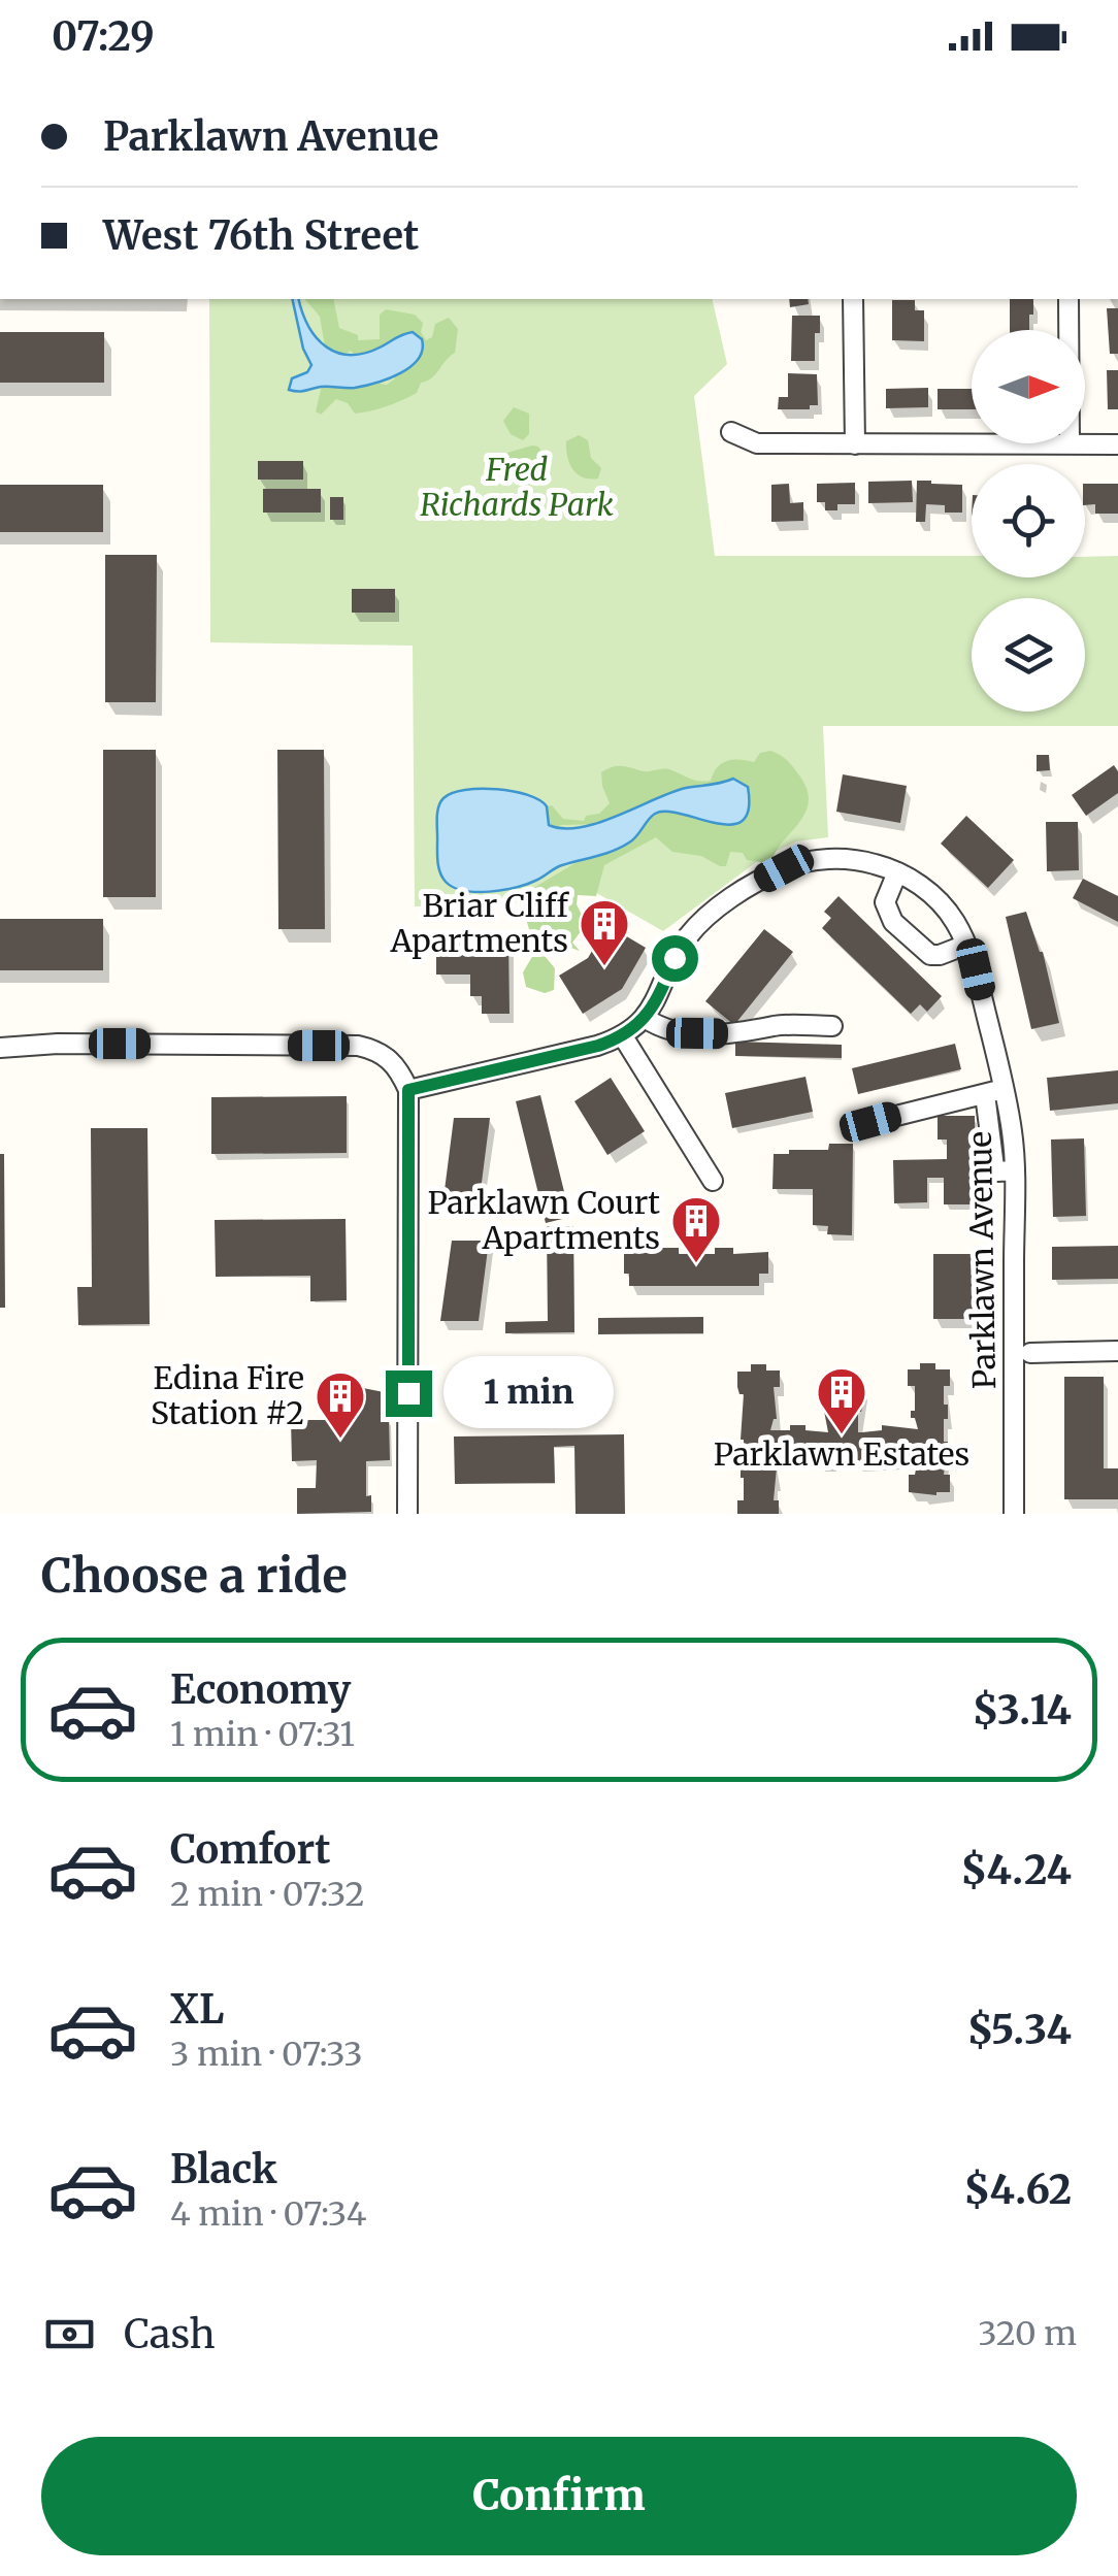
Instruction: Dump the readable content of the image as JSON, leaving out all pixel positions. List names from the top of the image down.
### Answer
{
  "streets": {
    "street": ["Parklawn Avenue"]
  },
  "parks": ["Fred Richards Park"],
  "places": {
    "building": [
      "Briar Cliff Apartments",
      "Parklawn Court Apartments",
      "Parklawn Estates",
      "Edina Fire Station #2"
    ]
  },
  "north": "right",
  "page": {
    "status": "07:29",
    "banner": ["Parklawn Avenue", "West 76th Street"],
    "bubble": "1 min",
    "heading": "Choose a ride",
    "list": [
      {
        "name": "Economy",
        "note": "1 min · 07:31",
        "value": "$3.14"
      },
      {
        "name": "Comfort",
        "note": "2 min · 07:32",
        "value": "$4.24"
      },
      {
        "name": "XL",
        "note": "3 min · 07:33",
        "value": "$5.34"
      },
      {
        "name": "Black",
        "note": "4 min · 07:34",
        "value": "$4.62"
      }
    ],
    "pay": ["Cash", "320 m"],
    "buttons": "Confirm"
  }
}
